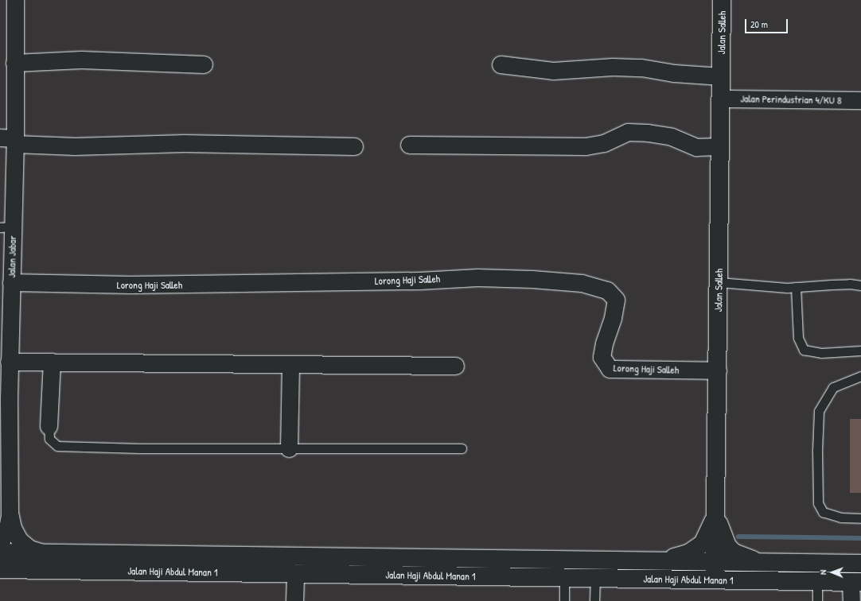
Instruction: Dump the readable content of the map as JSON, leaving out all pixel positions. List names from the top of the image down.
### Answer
{
  "streets": {
    "street": [
      "Jalan Salleh",
      "Jalan Perindustrian 4/KU 8",
      "Jalan Jabar",
      "Lorong Haji Salleh",
      "Jalan Haji Abdul Manan 1"
    ]
  },
  "crossings": [
    ["Jalan Salleh", "Jalan Perindustrian 4/KU 8"],
    ["Jalan Salleh", "Lorong Haji Salleh"],
    ["Jalan Salleh", "Jalan Haji Abdul Manan 1"],
    ["Jalan Jabar", "Lorong Haji Salleh"]
  ],
  "scale_bar": "20 m",
  "north": "left"
}
